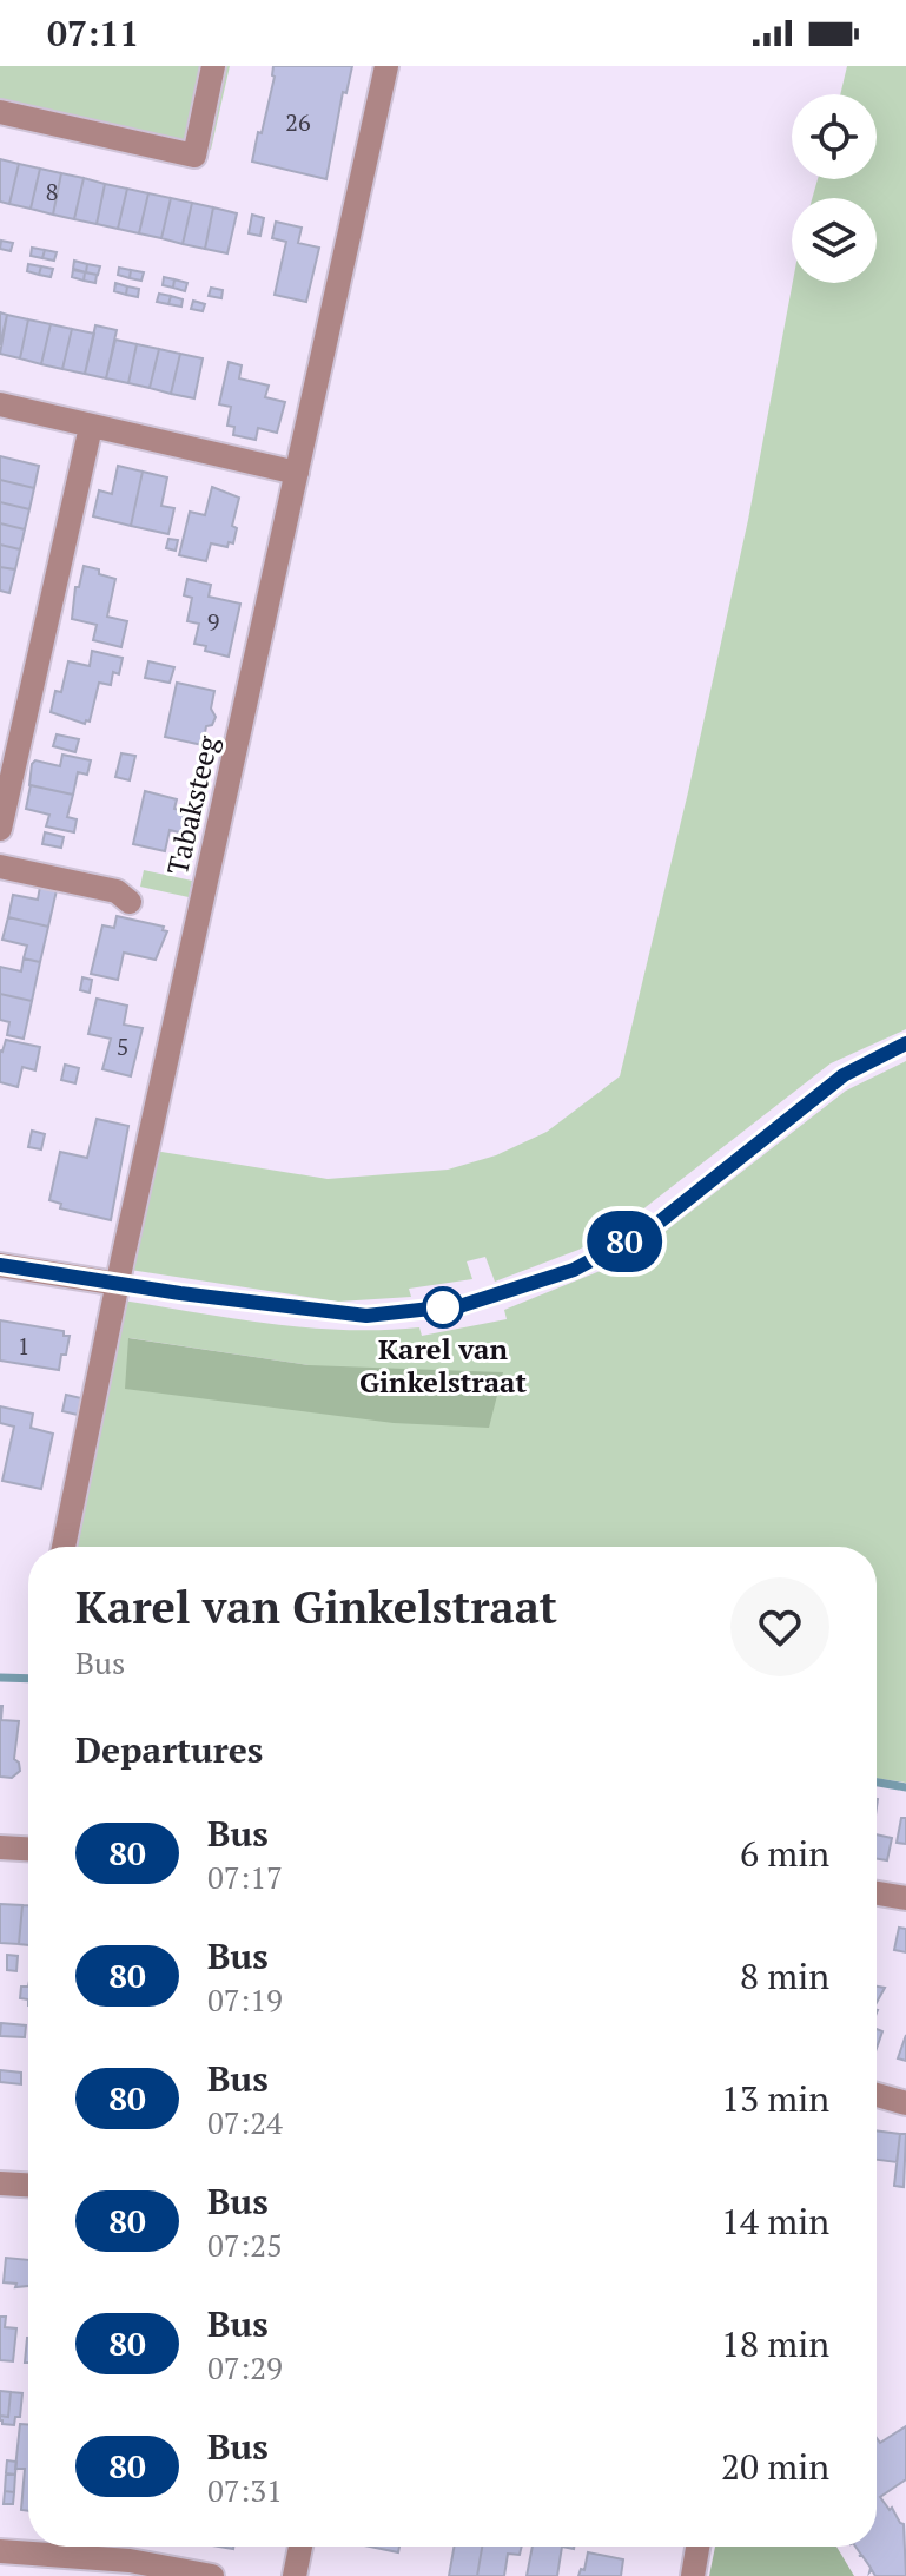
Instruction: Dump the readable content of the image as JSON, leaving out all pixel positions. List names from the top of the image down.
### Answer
{
  "streets": {
    "street": ["Tabaksteeg"]
  },
  "places": ["Karel van Ginkelstraat"],
  "lines": ["bus line 80"],
  "house_numbers": [
    "26",
    "8",
    "9",
    "5",
    "1"
  ],
  "page": {
    "status": "07:11",
    "on_map": "80",
    "heading": [
      ["Karel van Ginkelstraat", "Bus"],
      "Departures"
    ],
    "list": [
      {
        "mark": "80",
        "name": "Bus",
        "note": "07:17",
        "value": "6 min"
      },
      {
        "mark": "80",
        "name": "Bus",
        "note": "07:19",
        "value": "8 min"
      },
      {
        "mark": "80",
        "name": "Bus",
        "note": "07:24",
        "value": "13 min"
      },
      {
        "mark": "80",
        "name": "Bus",
        "note": "07:25",
        "value": "14 min"
      },
      {
        "mark": "80",
        "name": "Bus",
        "note": "07:29",
        "value": "18 min"
      },
      {
        "mark": "80",
        "name": "Bus",
        "note": "07:31",
        "value": "20 min"
      }
    ]
  }
}
